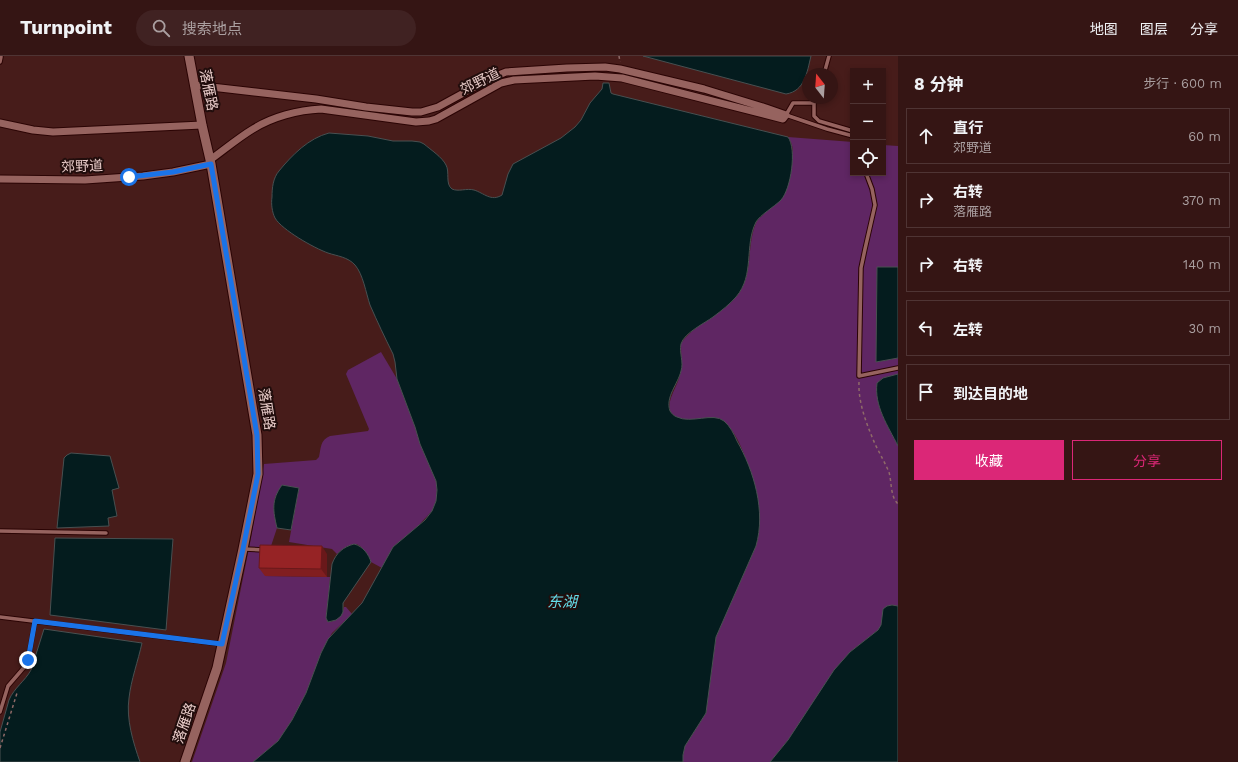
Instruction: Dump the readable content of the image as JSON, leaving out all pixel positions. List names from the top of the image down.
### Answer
{
  "streets": {
    "street": ["郊野道", "落雁路"]
  },
  "crossings": [
    ["郊野道", "落雁路"]
  ],
  "water": ["东湖"],
  "north": "top",
  "page": {
    "header": "Turnpoint",
    "search": "搜索地点",
    "nav": ["地图", "图层", "分享"],
    "heading": ["8 分钟", "步行 · 600 m"],
    "map_buttons": ["+", "−"],
    "list": [
      ["直行", "郊野道", "60 m"],
      ["右转", "落雁路", "370 m"],
      ["右转", "140 m"],
      ["左转", "30 m"],
      "到达目的地"
    ],
    "buttons": ["收藏", "分享"]
  }
}
